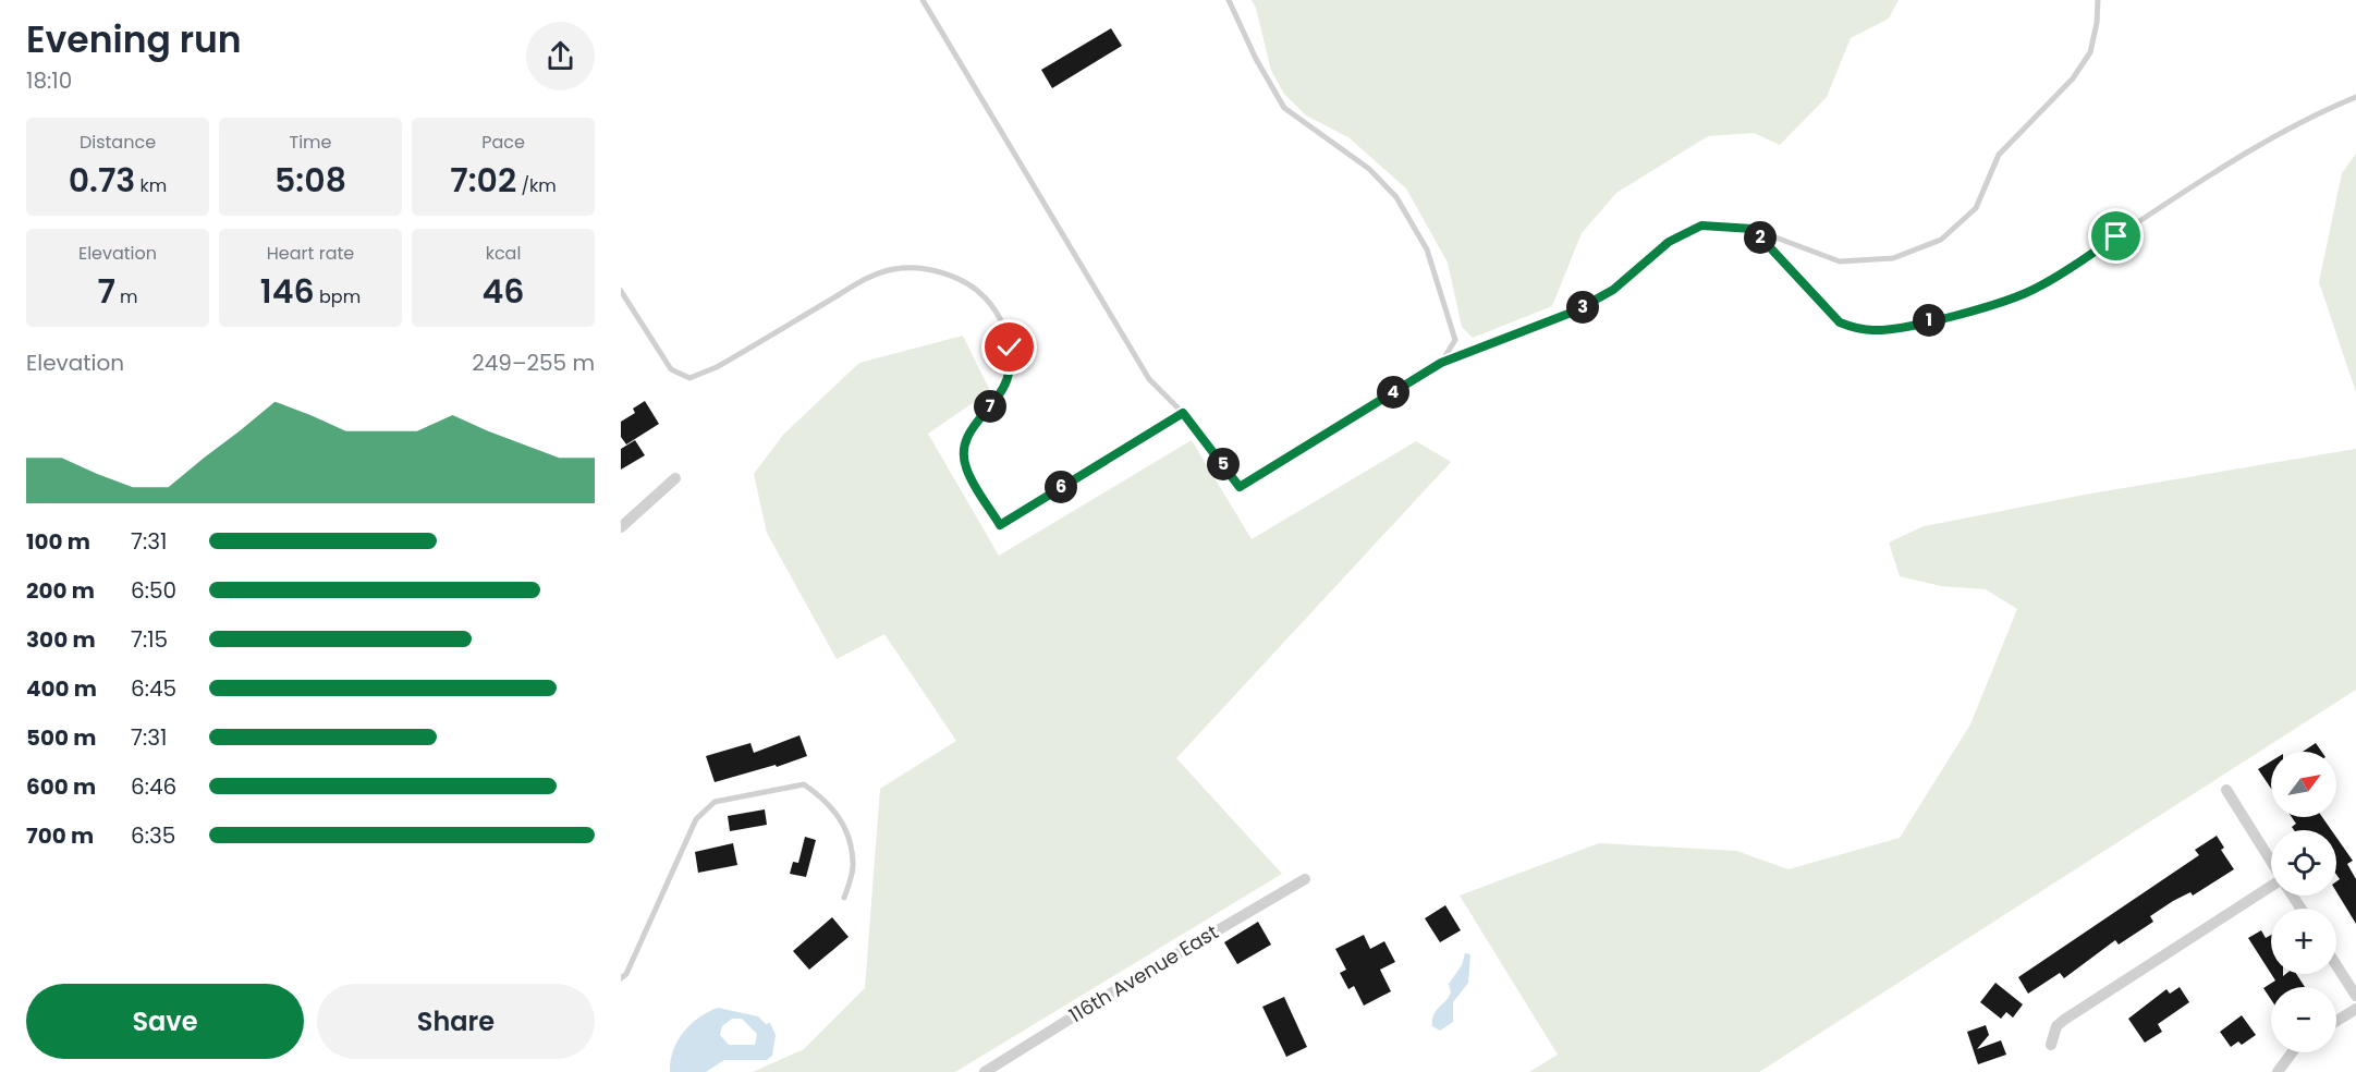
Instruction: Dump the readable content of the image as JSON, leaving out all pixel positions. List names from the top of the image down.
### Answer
{
  "streets": {
    "street": ["116th Avenue East"]
  },
  "north": "top right",
  "page": {
    "heading": ["Evening run", "18:10"],
    "stats": [
      ["Distance", "0.73 km"],
      ["Time", "5:08"],
      ["Pace", "7:02 /km"],
      ["Elevation", "7 m"],
      ["Heart rate", "146 bpm"],
      ["kcal", "46"]
    ],
    "pins": [
      "2",
      "3",
      "1",
      "4",
      "7",
      "5",
      "6"
    ],
    "chart": ["Elevation", "249–255 m"],
    "list": [
      {
        "name": "100 m",
        "note": "7:31"
      },
      {
        "name": "200 m",
        "note": "6:50"
      },
      {
        "name": "300 m",
        "note": "7:15"
      },
      {
        "name": "400 m",
        "note": "6:45"
      },
      {
        "name": "500 m",
        "note": "7:31"
      },
      {
        "name": "600 m",
        "note": "6:46"
      },
      {
        "name": "700 m",
        "note": "6:35"
      }
    ],
    "map_buttons": ["+", "−"],
    "buttons": ["Save", "Share"]
  }
}
